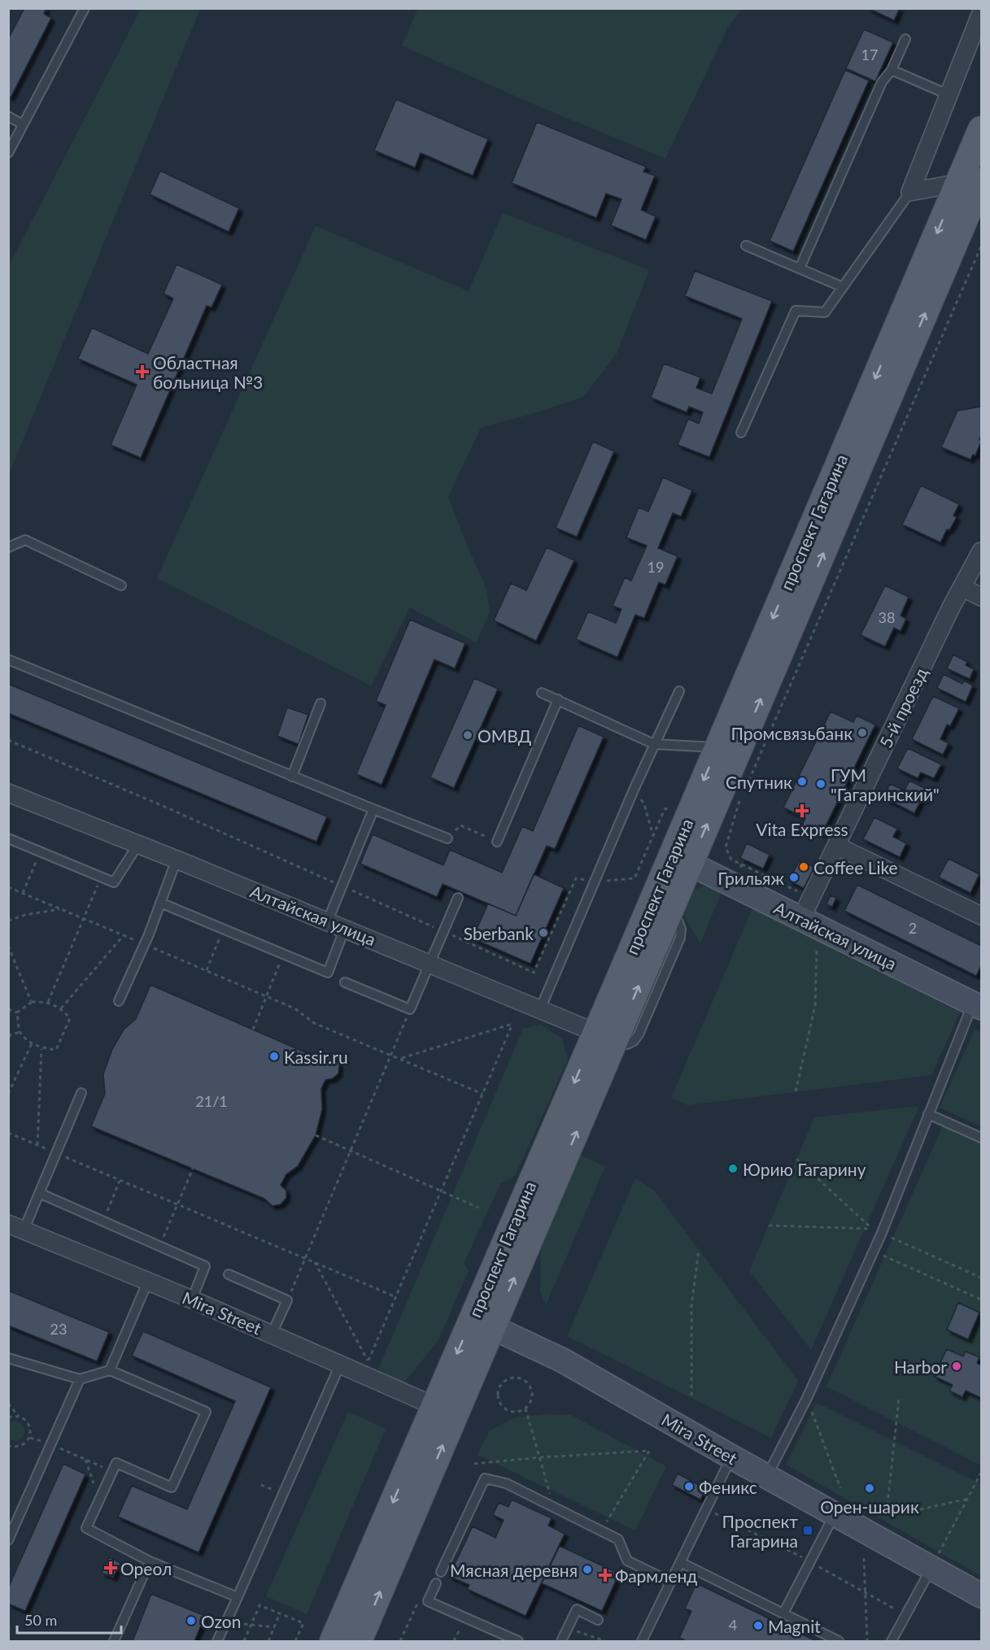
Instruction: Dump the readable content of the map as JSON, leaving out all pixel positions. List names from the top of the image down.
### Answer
{
  "streets": {
    "main road": ["проспект Гагарина", "Алтайская улица", "Mira Street"],
    "street": ["5-й проезд"]
  },
  "crossings": [
    ["проспект Гагарина", "Алтайская улица"],
    ["проспект Гагарина", "Mira Street"],
    ["5-й проезд", "Алтайская улица"]
  ],
  "places": {
    "health": [
      "Областная больница №3",
      "Vita Express",
      "Ореол",
      "Фармленд"
    ],
    "other": [
      "Промсвязьбанк",
      "ОМВД",
      "Спутник",
      "ГУМ \"Гагаринский\"",
      "Coffee Like",
      "Грильяж",
      "Sberbank",
      "Kassir.ru",
      "Юрию Гагарину",
      "Harbor",
      "Феникс",
      "Орен-шарик",
      "Мясная деревня",
      "Ozon",
      "Magnit"
    ],
    "transit": ["Проспект Гагарина"]
  },
  "house_numbers": [
    "17",
    "19",
    "38",
    "2",
    "21/1",
    "23",
    "4"
  ],
  "scale_bar": "50 m"
}
